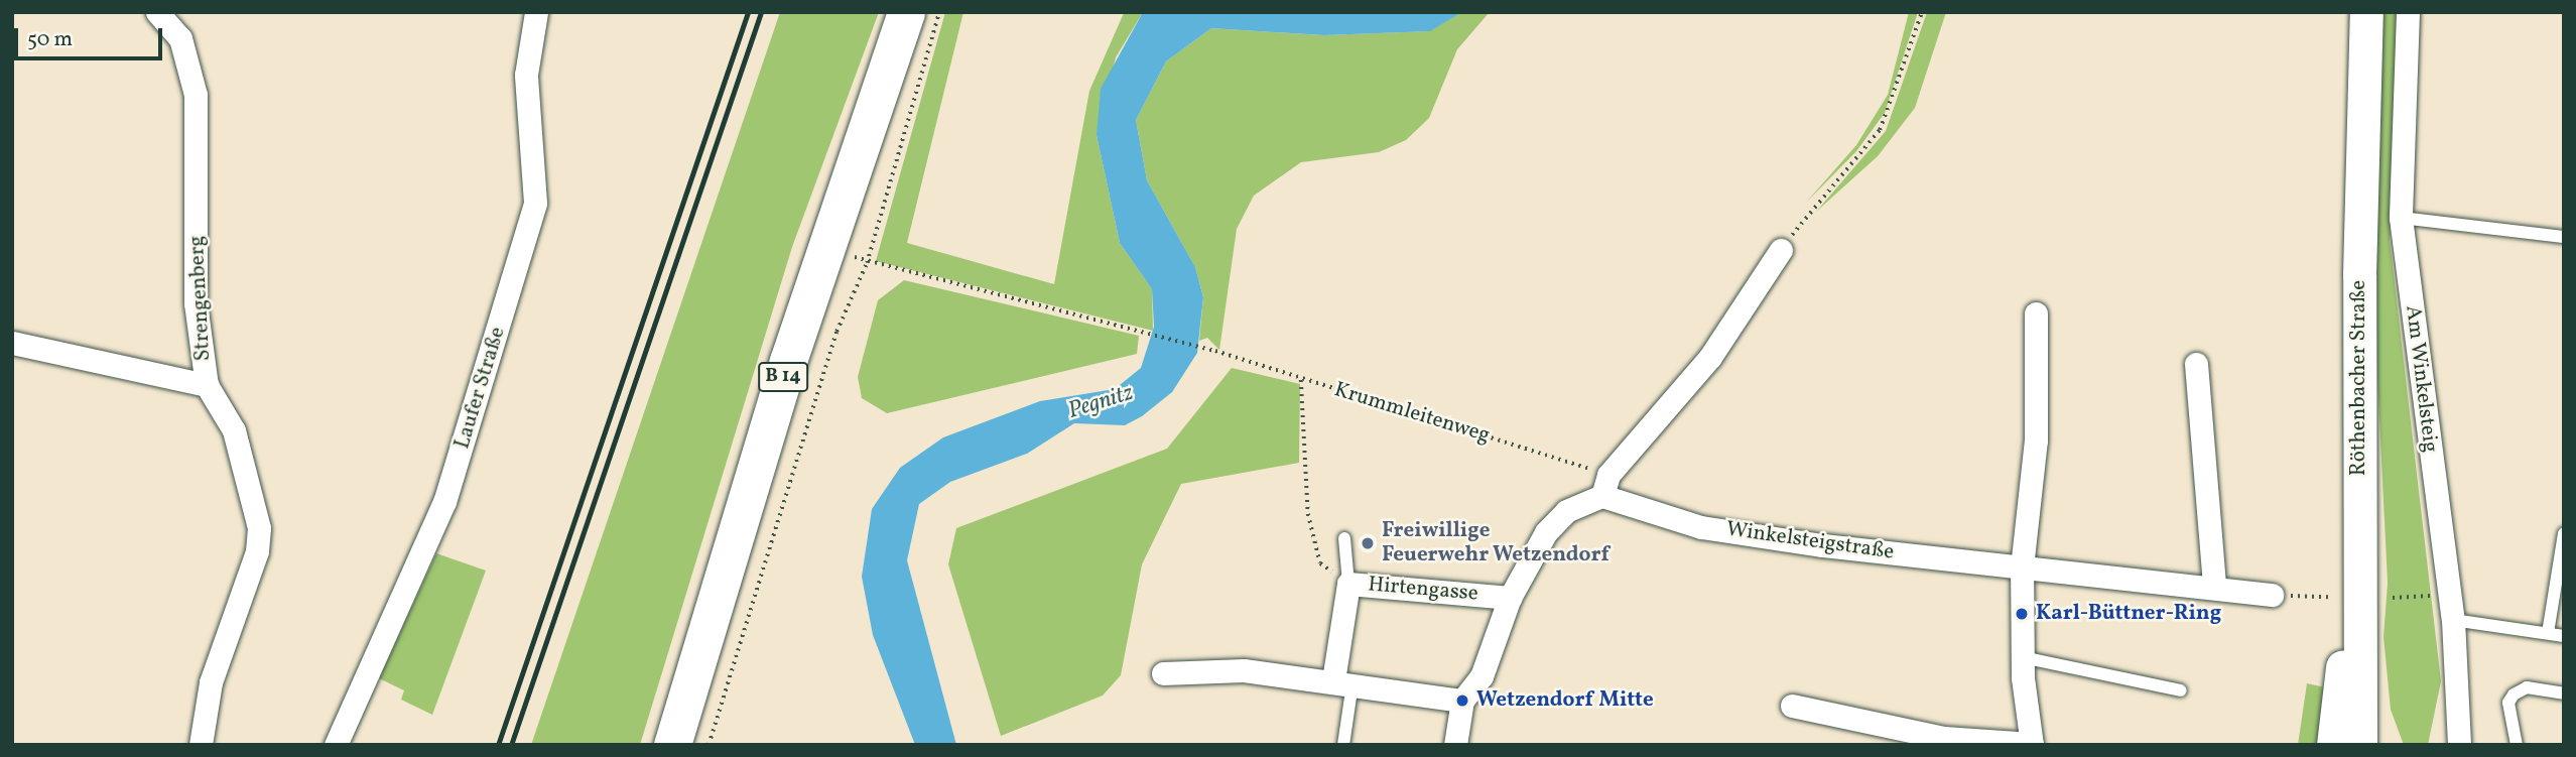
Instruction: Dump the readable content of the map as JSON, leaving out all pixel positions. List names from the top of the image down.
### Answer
{
  "streets": {
    "main road": ["B 14", "Röthenbacher Straße"],
    "street": [
      "Strengenberg",
      "Am Winkelsteig",
      "Laufer Straße",
      "Winkelsteigstraße",
      "Hirtengasse"
    ],
    "path": ["Krummleitenweg"]
  },
  "crossings": [
    ["Krummleitenweg", "Winkelsteigstraße"]
  ],
  "water": ["Pegnitz"],
  "places": ["Freiwillige Feuerwehr Wetzendorf", "Karl-Büttner-Ring", "Wetzendorf Mitte"],
  "scale_bar": "50 m"
}
